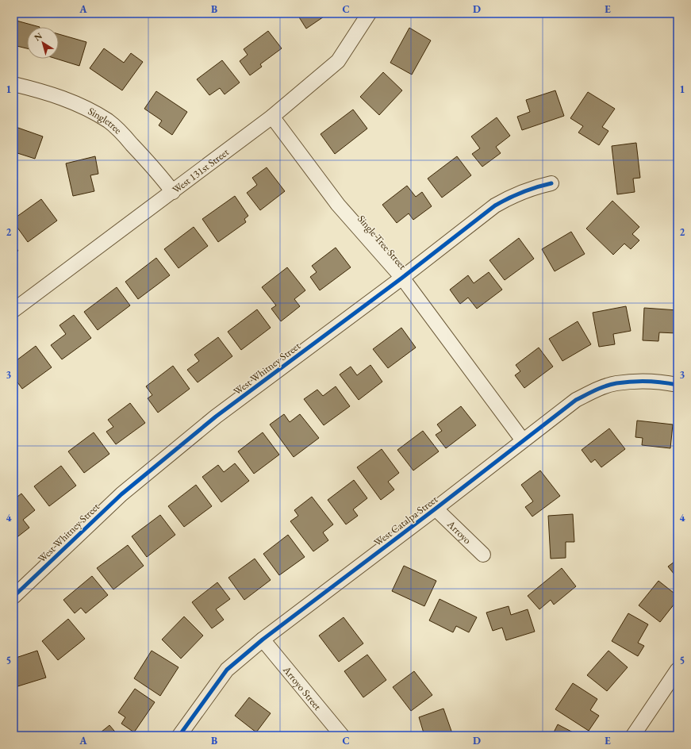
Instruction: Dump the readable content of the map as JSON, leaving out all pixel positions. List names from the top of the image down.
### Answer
{
  "streets": {
    "street": [
      "Singletree",
      "West 131st Street",
      "Single Tree Street",
      "West Whitney Street",
      "West Catalpa Street",
      "Arroyo",
      "Arroyo Street"
    ]
  },
  "crossings": [
    ["Singletree", "West 131st Street"],
    ["West 131st Street", "Single Tree Street"],
    ["Single Tree Street", "West Whitney Street"],
    ["Single Tree Street", "West Catalpa Street"],
    ["West Catalpa Street", "Arroyo"],
    ["West Catalpa Street", "Arroyo Street"]
  ],
  "north": "top left",
  "grid": {
    "columns": [
      "A",
      "B",
      "C",
      "D",
      "E"
    ],
    "rows": [
      "1",
      "2",
      "3",
      "4",
      "5"
    ]
  }
}
